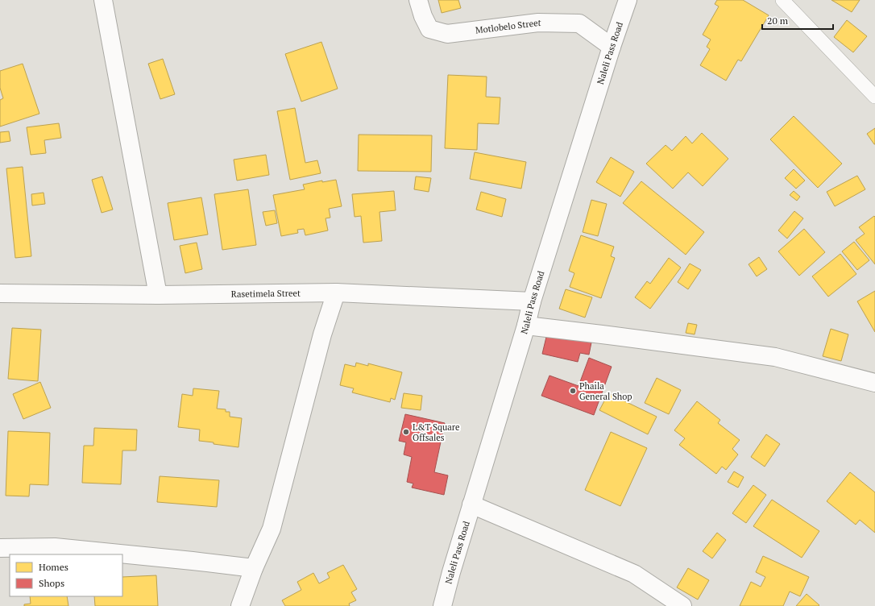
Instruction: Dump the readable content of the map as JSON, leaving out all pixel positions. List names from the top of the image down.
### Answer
{
  "streets": {
    "street": ["Motlobelo Street", "Naleli Pass Road", "Rasetimela Street"]
  },
  "crossings": [
    ["Motlobelo Street", "Naleli Pass Road"],
    ["Naleli Pass Road", "Rasetimela Street"]
  ],
  "places": ["Phaila General Shop", "L&T Square Offsales"],
  "legend": ["Homes", "Shops"],
  "scale_bar": "20 m"
}
